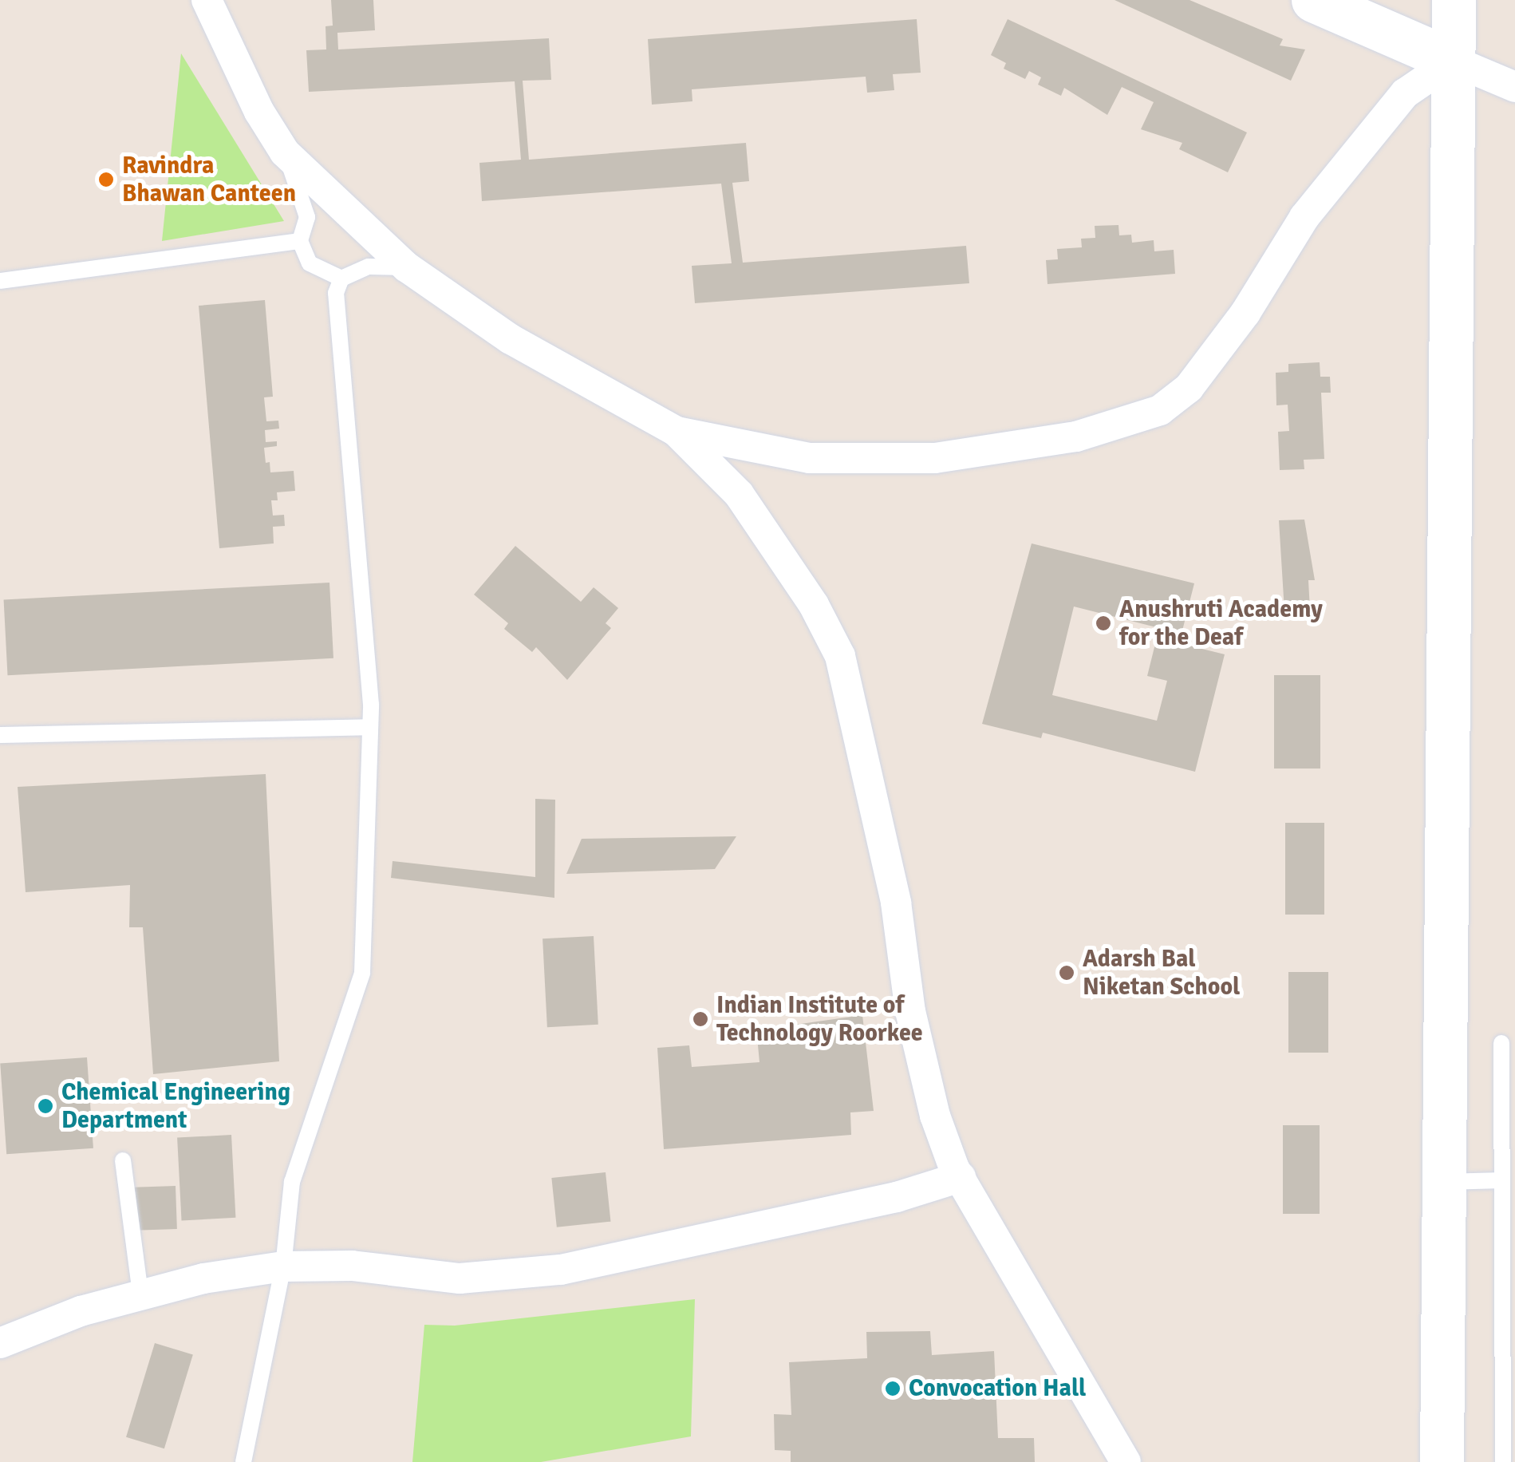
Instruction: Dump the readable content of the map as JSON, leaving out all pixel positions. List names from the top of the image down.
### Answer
{
  "places": [
    "Ravindra Bhawan Canteen",
    "Anushruti Academy for the Deaf",
    "Adarsh Bal Niketan School",
    "Indian Institute of Technology Roorkee",
    "Chemical Engineering Department",
    "Convocation Hall"
  ]
}
